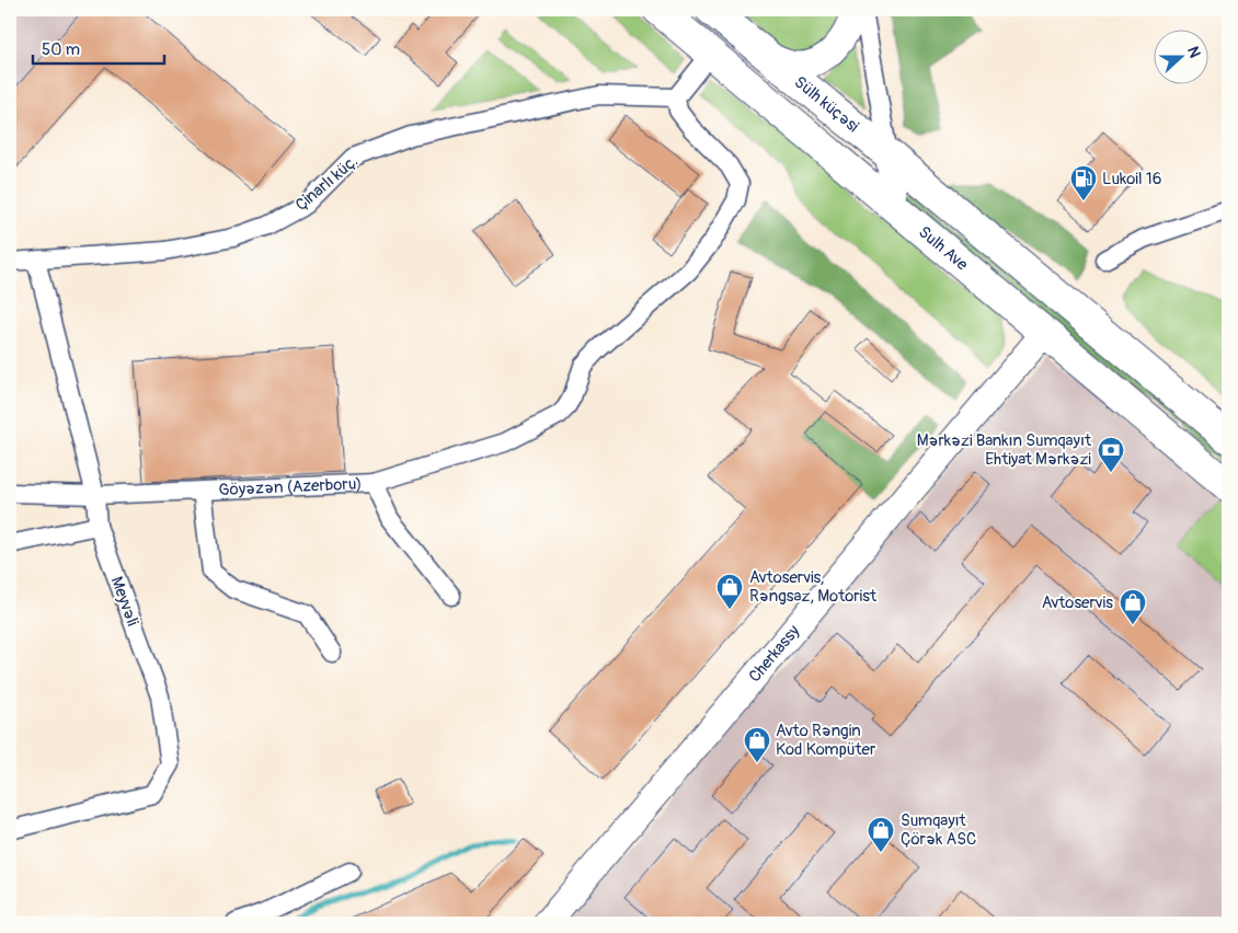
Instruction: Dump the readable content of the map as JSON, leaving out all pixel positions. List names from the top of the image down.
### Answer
{
  "streets": {
    "highway": ["Sülh küçəsi", "Sulh Ave"],
    "street": [
      "Çinarlı küç.",
      "Göyəzən (Azerboru)",
      "Meyvəli",
      "Cherkassy"
    ]
  },
  "crossings": [
    ["Çinarlı küç.", "Meyvəli"],
    ["Sulh Ave", "Cherkassy"],
    ["Göyəzən (Azerboru)", "Meyvəli"]
  ],
  "places": {
    "fuel station": ["Lukoil 16"],
    "bank": ["Mərkəzi Bankın Sumqayıt Ehtiyat Mərkəzi"],
    "shop": [
      "Avtoservis, Rəngsaz, Motorist",
      "Avtoservis",
      "Avto Rəngin Kod Kompüter",
      "Sumqayıt Çörək ASC"
    ]
  },
  "scale_bar": "50 m",
  "north": "right"
}
